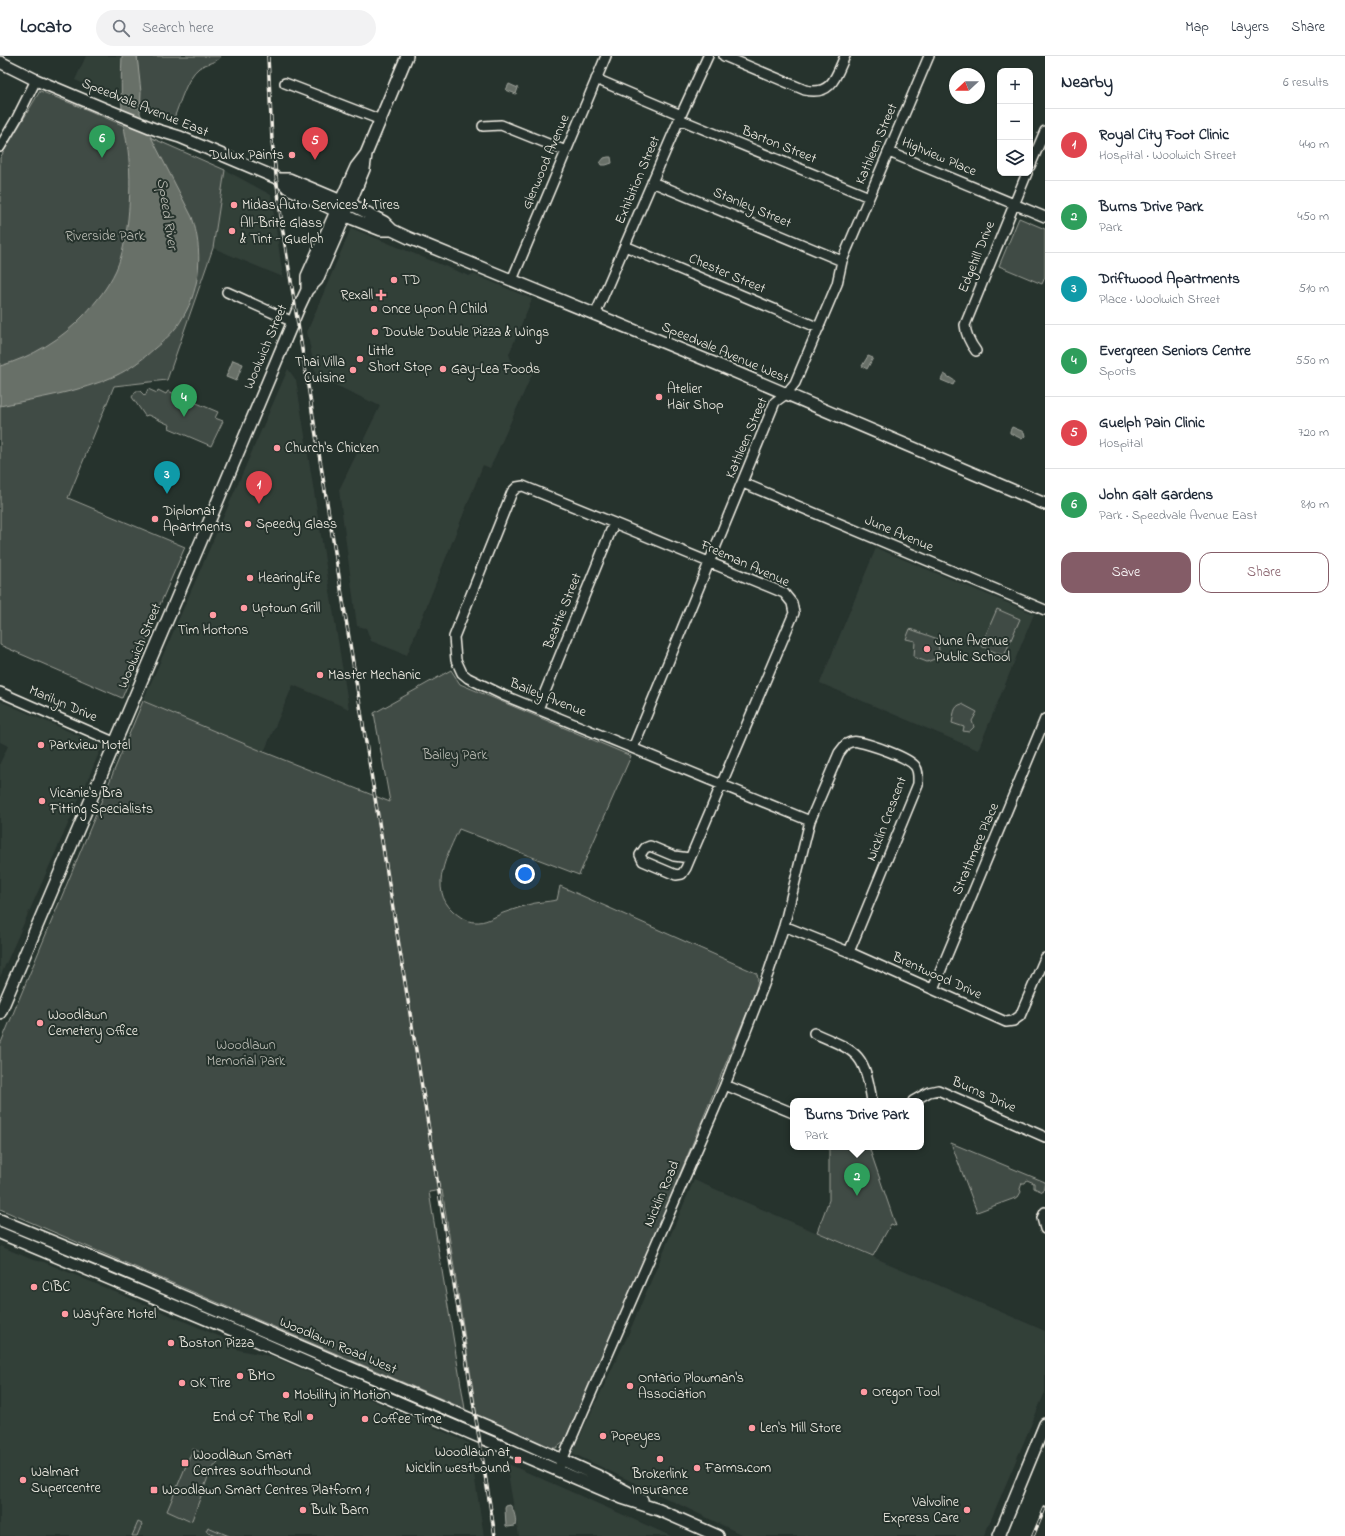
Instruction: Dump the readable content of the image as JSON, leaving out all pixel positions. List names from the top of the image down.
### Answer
{
  "streets": {
    "main road": [
      "Speedvale Avenue East",
      "Woolwich Street",
      "Speedvale Avenue West",
      "Woodlawn Road West"
    ],
    "street": [
      "Kathleen Street",
      "Barton Street",
      "Highview Place",
      "Glenwood Avenue",
      "Exhibition Street",
      "Stanley Street",
      "Edgehill Drive",
      "Chester Street",
      "June Avenue",
      "Freeman Avenue",
      "Beattie Street",
      "Bailey Avenue",
      "Marilyn Drive",
      "Nicklin Crescent",
      "Strathmere Place",
      "Brentwood Drive",
      "Burns Drive",
      "Nicklin Road"
    ]
  },
  "crossings": [
    ["Speedvale Avenue East", "Woolwich Street"],
    ["Speedvale Avenue East", "Speedvale Avenue West"],
    ["Kathleen Street", "Barton Street"],
    ["Kathleen Street", "Highview Place"],
    ["Kathleen Street", "Stanley Street"],
    ["Kathleen Street", "Chester Street"],
    ["Kathleen Street", "Speedvale Avenue West"],
    ["Kathleen Street", "June Avenue"],
    ["Kathleen Street", "Freeman Avenue"],
    ["Kathleen Street", "Bailey Avenue"],
    ["Barton Street", "Glenwood Avenue"],
    ["Barton Street", "Exhibition Street"],
    ["Highview Place", "Edgehill Drive"],
    ["Glenwood Avenue", "Speedvale Avenue West"],
    ["Exhibition Street", "Stanley Street"],
    ["Exhibition Street", "Chester Street"],
    ["Exhibition Street", "Speedvale Avenue West"],
    ["Woolwich Street", "Speedvale Avenue West"],
    ["Woolwich Street", "Marilyn Drive"],
    ["Freeman Avenue", "Beattie Street"],
    ["Freeman Avenue", "Bailey Avenue"],
    ["Beattie Street", "Bailey Avenue"],
    ["Bailey Avenue", "Nicklin Crescent"],
    ["Nicklin Crescent", "Brentwood Drive"],
    ["Nicklin Crescent", "Nicklin Road"],
    ["Strathmere Place", "Brentwood Drive"],
    ["Brentwood Drive", "Nicklin Road"],
    ["Nicklin Road", "Woodlawn Road West"]
  ],
  "water": ["Speed River"],
  "parks": ["Riverside Park", "Bailey Park", "Woodlawn Memorial Park"],
  "places": {
    "other": [
      "Dulux Paints",
      "Midas Auto Services & Tires",
      "All-Brite Glass & Tint - Guelph",
      "TD",
      "Once Upon A Child",
      "Double Double Pizza & Wings",
      "Little Short Stop",
      "Gay-Lea Foods",
      "Thai Villa Cuisine",
      "Atelier Hair Shop",
      "Church's Chicken",
      "Diplomat Apartments",
      "Speedy Glass",
      "HearingLife",
      "Uptown Grill",
      "Tim Hortons",
      "June Avenue Public School",
      "Master Mechanic",
      "Parkview Motel",
      "Vicanie's Bra Fitting Specialists",
      "Woodlawn Cemetery Office",
      "CIBC",
      "Wayfare Motel",
      "Boston Pizza",
      "BMO",
      "OK Tire",
      "Ontario Plowman's Association",
      "Oregon Tool",
      "Mobility in Motion",
      "End Of The Roll",
      "Coffee Time",
      "Len's Mill Store",
      "Popeyes",
      "Brokerlink Insurance",
      "Farms.com",
      "Walmart Supercentre",
      "Bulk Barn",
      "Valvoline Express Care"
    ],
    "health": ["Rexall"],
    "transit": ["Woodlawn at Nicklin westbound", "Woodlawn Smart Centres southbound", "Woodlawn Smart Centres Platform 1"]
  },
  "north": "left",
  "page": {
    "header": "Locato",
    "search": "Search here",
    "nav": ["Map", "Layers", "Share"],
    "heading": ["Nearby", "6 results"],
    "map_buttons": ["+", "−"],
    "list": [
      {
        "mark": "1",
        "name": "Royal City Foot Clinic",
        "note": "Hospital · Woolwich Street",
        "value": "440 m"
      },
      {
        "mark": "2",
        "name": "Burns Drive Park",
        "note": "Park",
        "value": "450 m"
      },
      {
        "mark": "3",
        "name": "Driftwood Apartments",
        "note": "Place · Woolwich Street",
        "value": "510 m"
      },
      {
        "mark": "4",
        "name": "Evergreen Seniors Centre",
        "note": "Sports",
        "value": "550 m"
      },
      {
        "mark": "5",
        "name": "Guelph Pain Clinic",
        "note": "Hospital",
        "value": "720 m"
      },
      {
        "mark": "6",
        "name": "John Galt Gardens",
        "note": "Park · Speedvale Avenue East",
        "value": "810 m"
      }
    ],
    "pins": [
      "6",
      "5",
      "4",
      "3",
      "1",
      "2"
    ],
    "buttons": ["Save", "Share"],
    "popup": ["Burns Drive Park", "Park"]
  }
}
